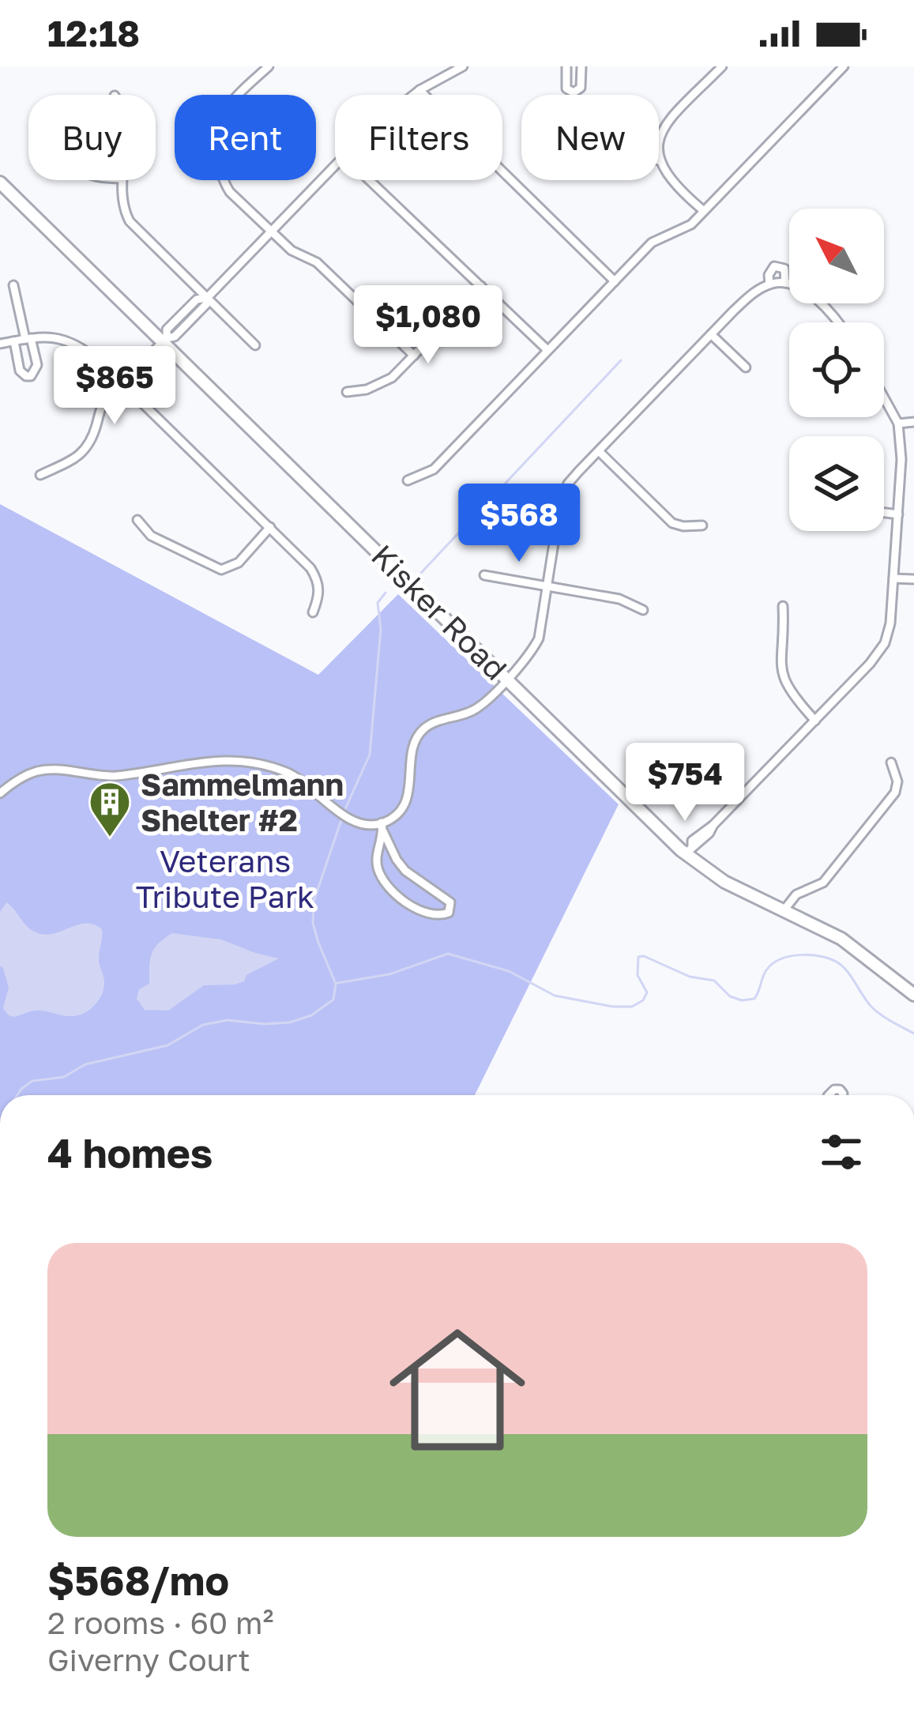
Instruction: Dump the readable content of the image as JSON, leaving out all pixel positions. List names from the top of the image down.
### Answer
{
  "streets": {
    "main road": ["Kisker Road"]
  },
  "parks": ["Veterans Tribute Park"],
  "places": {
    "building": ["Sammelmann Shelter #2"]
  },
  "north": "top left",
  "page": {
    "status": "12:18",
    "chip": [
      "Buy",
      "Rent",
      "Filters",
      "New"
    ],
    "price": [
      "$1,080",
      "$865",
      "$568",
      "$754"
    ],
    "heading": "4 homes",
    "list": [
      {
        "name": "$568/mo",
        "note": "2 rooms · 60 m² · Giverny Court"
      }
    ]
  }
}
